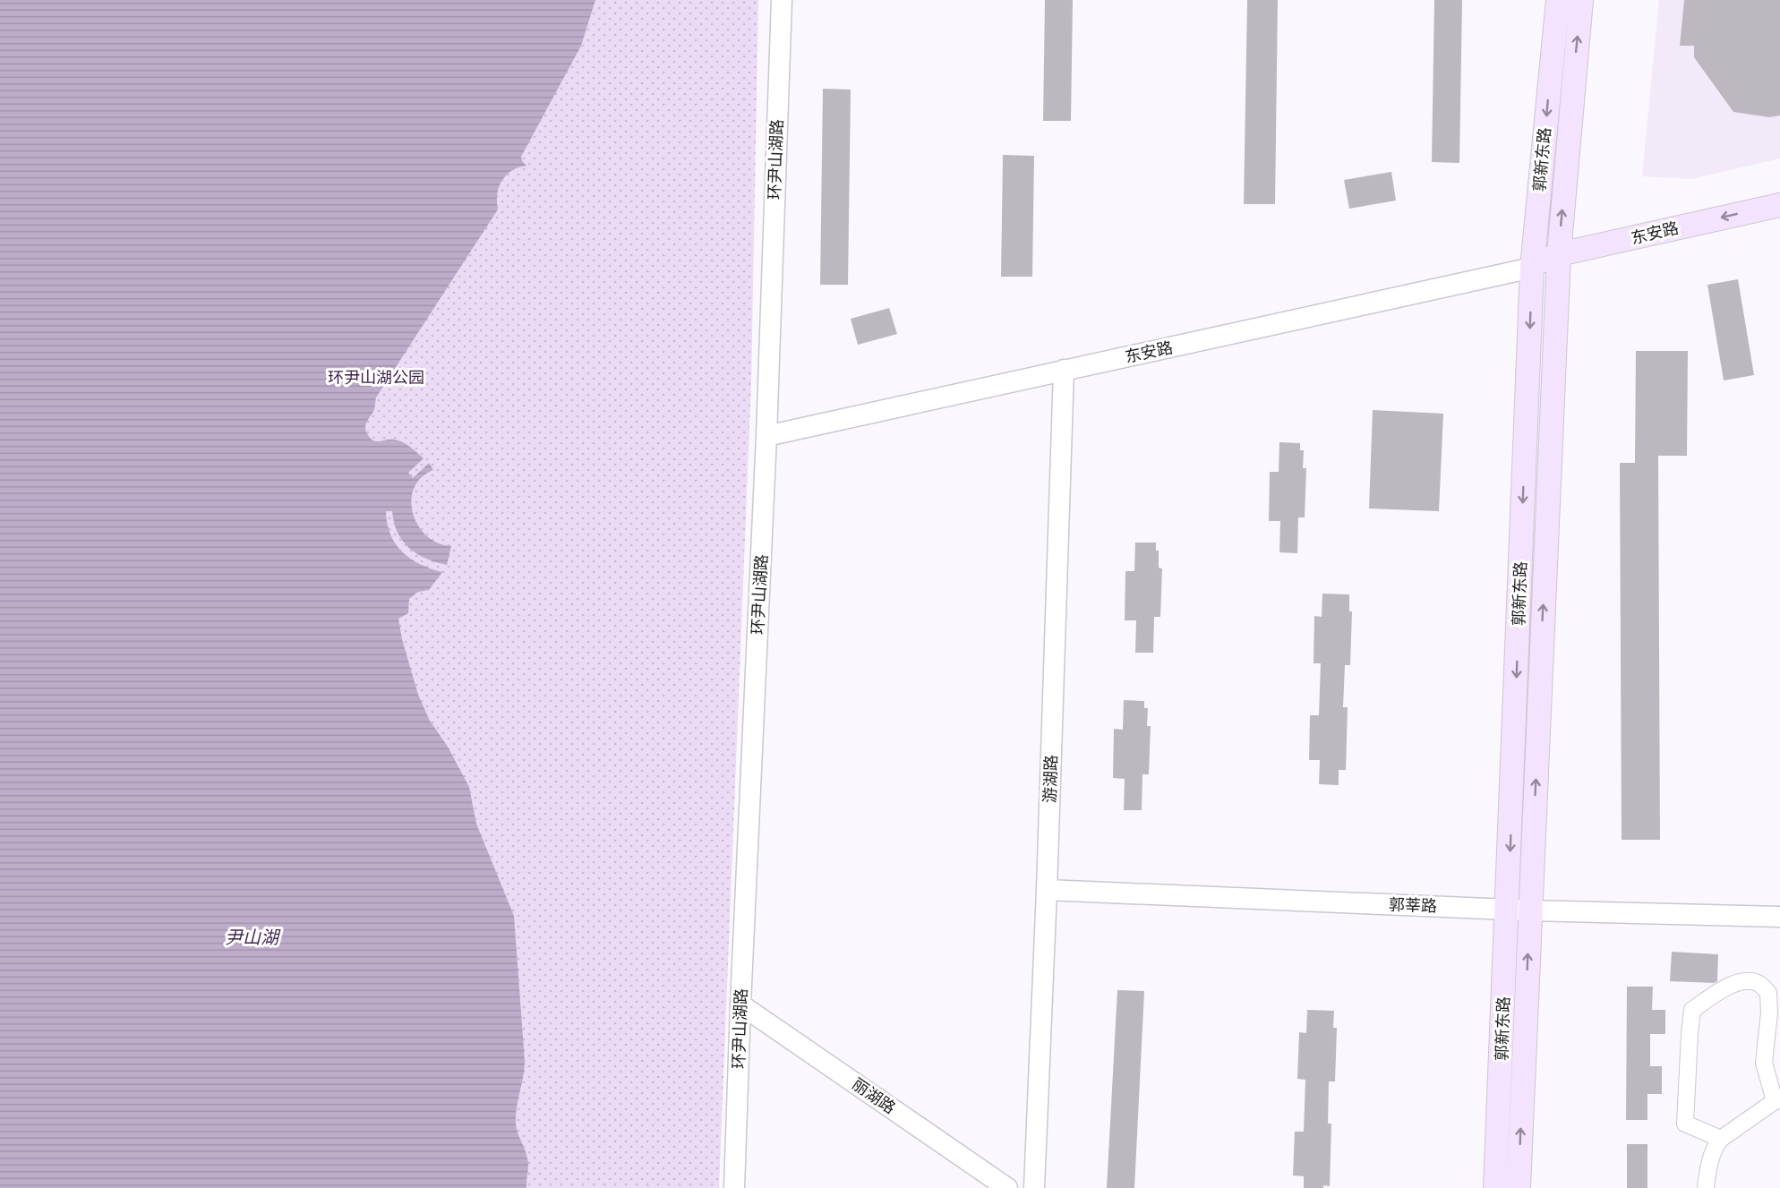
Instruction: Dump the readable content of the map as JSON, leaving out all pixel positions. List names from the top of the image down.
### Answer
{
  "streets": {
    "main road": ["郭新东路", "东安路"],
    "street": [
      "环尹山湖路",
      "游湖路",
      "郭莘路",
      "丽湖路"
    ]
  },
  "crossings": [
    ["环尹山湖路", "东安路"],
    ["环尹山湖路", "丽湖路"],
    ["郭新东路", "东安路"],
    ["郭新东路", "郭莘路"],
    ["东安路", "游湖路"],
    ["游湖路", "郭莘路"]
  ],
  "water": ["尹山湖"],
  "parks": ["环尹山湖公园"]
}
